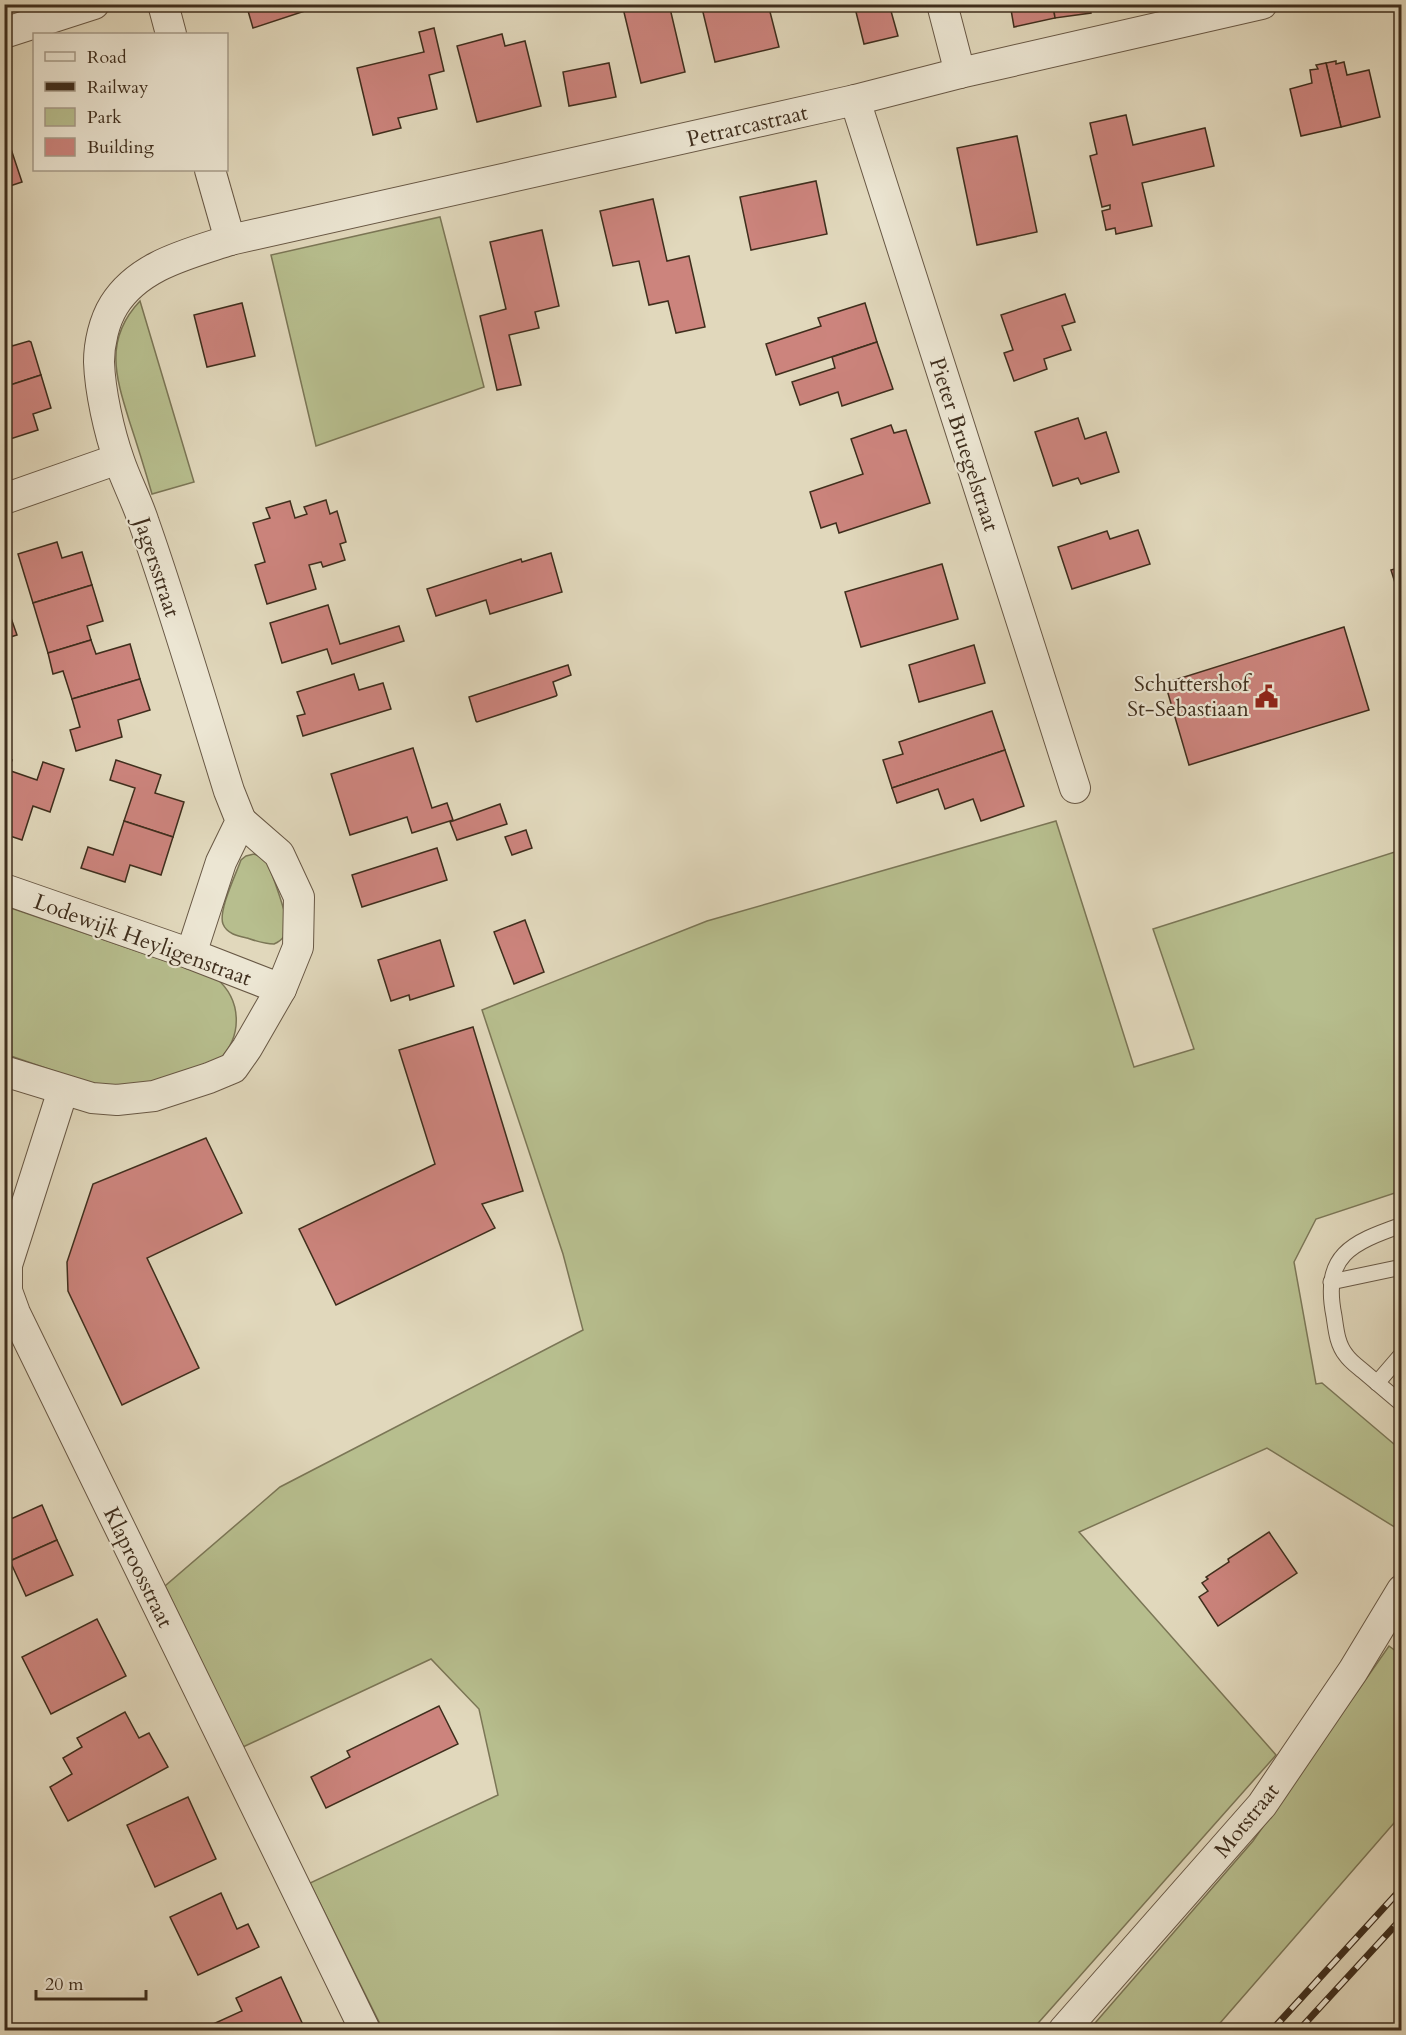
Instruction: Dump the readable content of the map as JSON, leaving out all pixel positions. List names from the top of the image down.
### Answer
{
  "streets": {
    "street": [
      "Petrarcastraat",
      "Pieter Bruegelstraat",
      "Jagersstraat",
      "Lodewijk Heyligenstraat",
      "Klaproosstraat",
      "Motstraat"
    ]
  },
  "crossings": [
    ["Petrarcastraat", "Pieter Bruegelstraat"],
    ["Petrarcastraat", "Jagersstraat"],
    ["Jagersstraat", "Lodewijk Heyligenstraat"],
    ["Lodewijk Heyligenstraat", "Klaproosstraat"]
  ],
  "places": {
    "public building": ["Schuttershof St-Sebastiaan"]
  },
  "legend": [
    "Road",
    "Railway",
    "Park",
    "Building"
  ],
  "scale_bar": "20 m"
}
